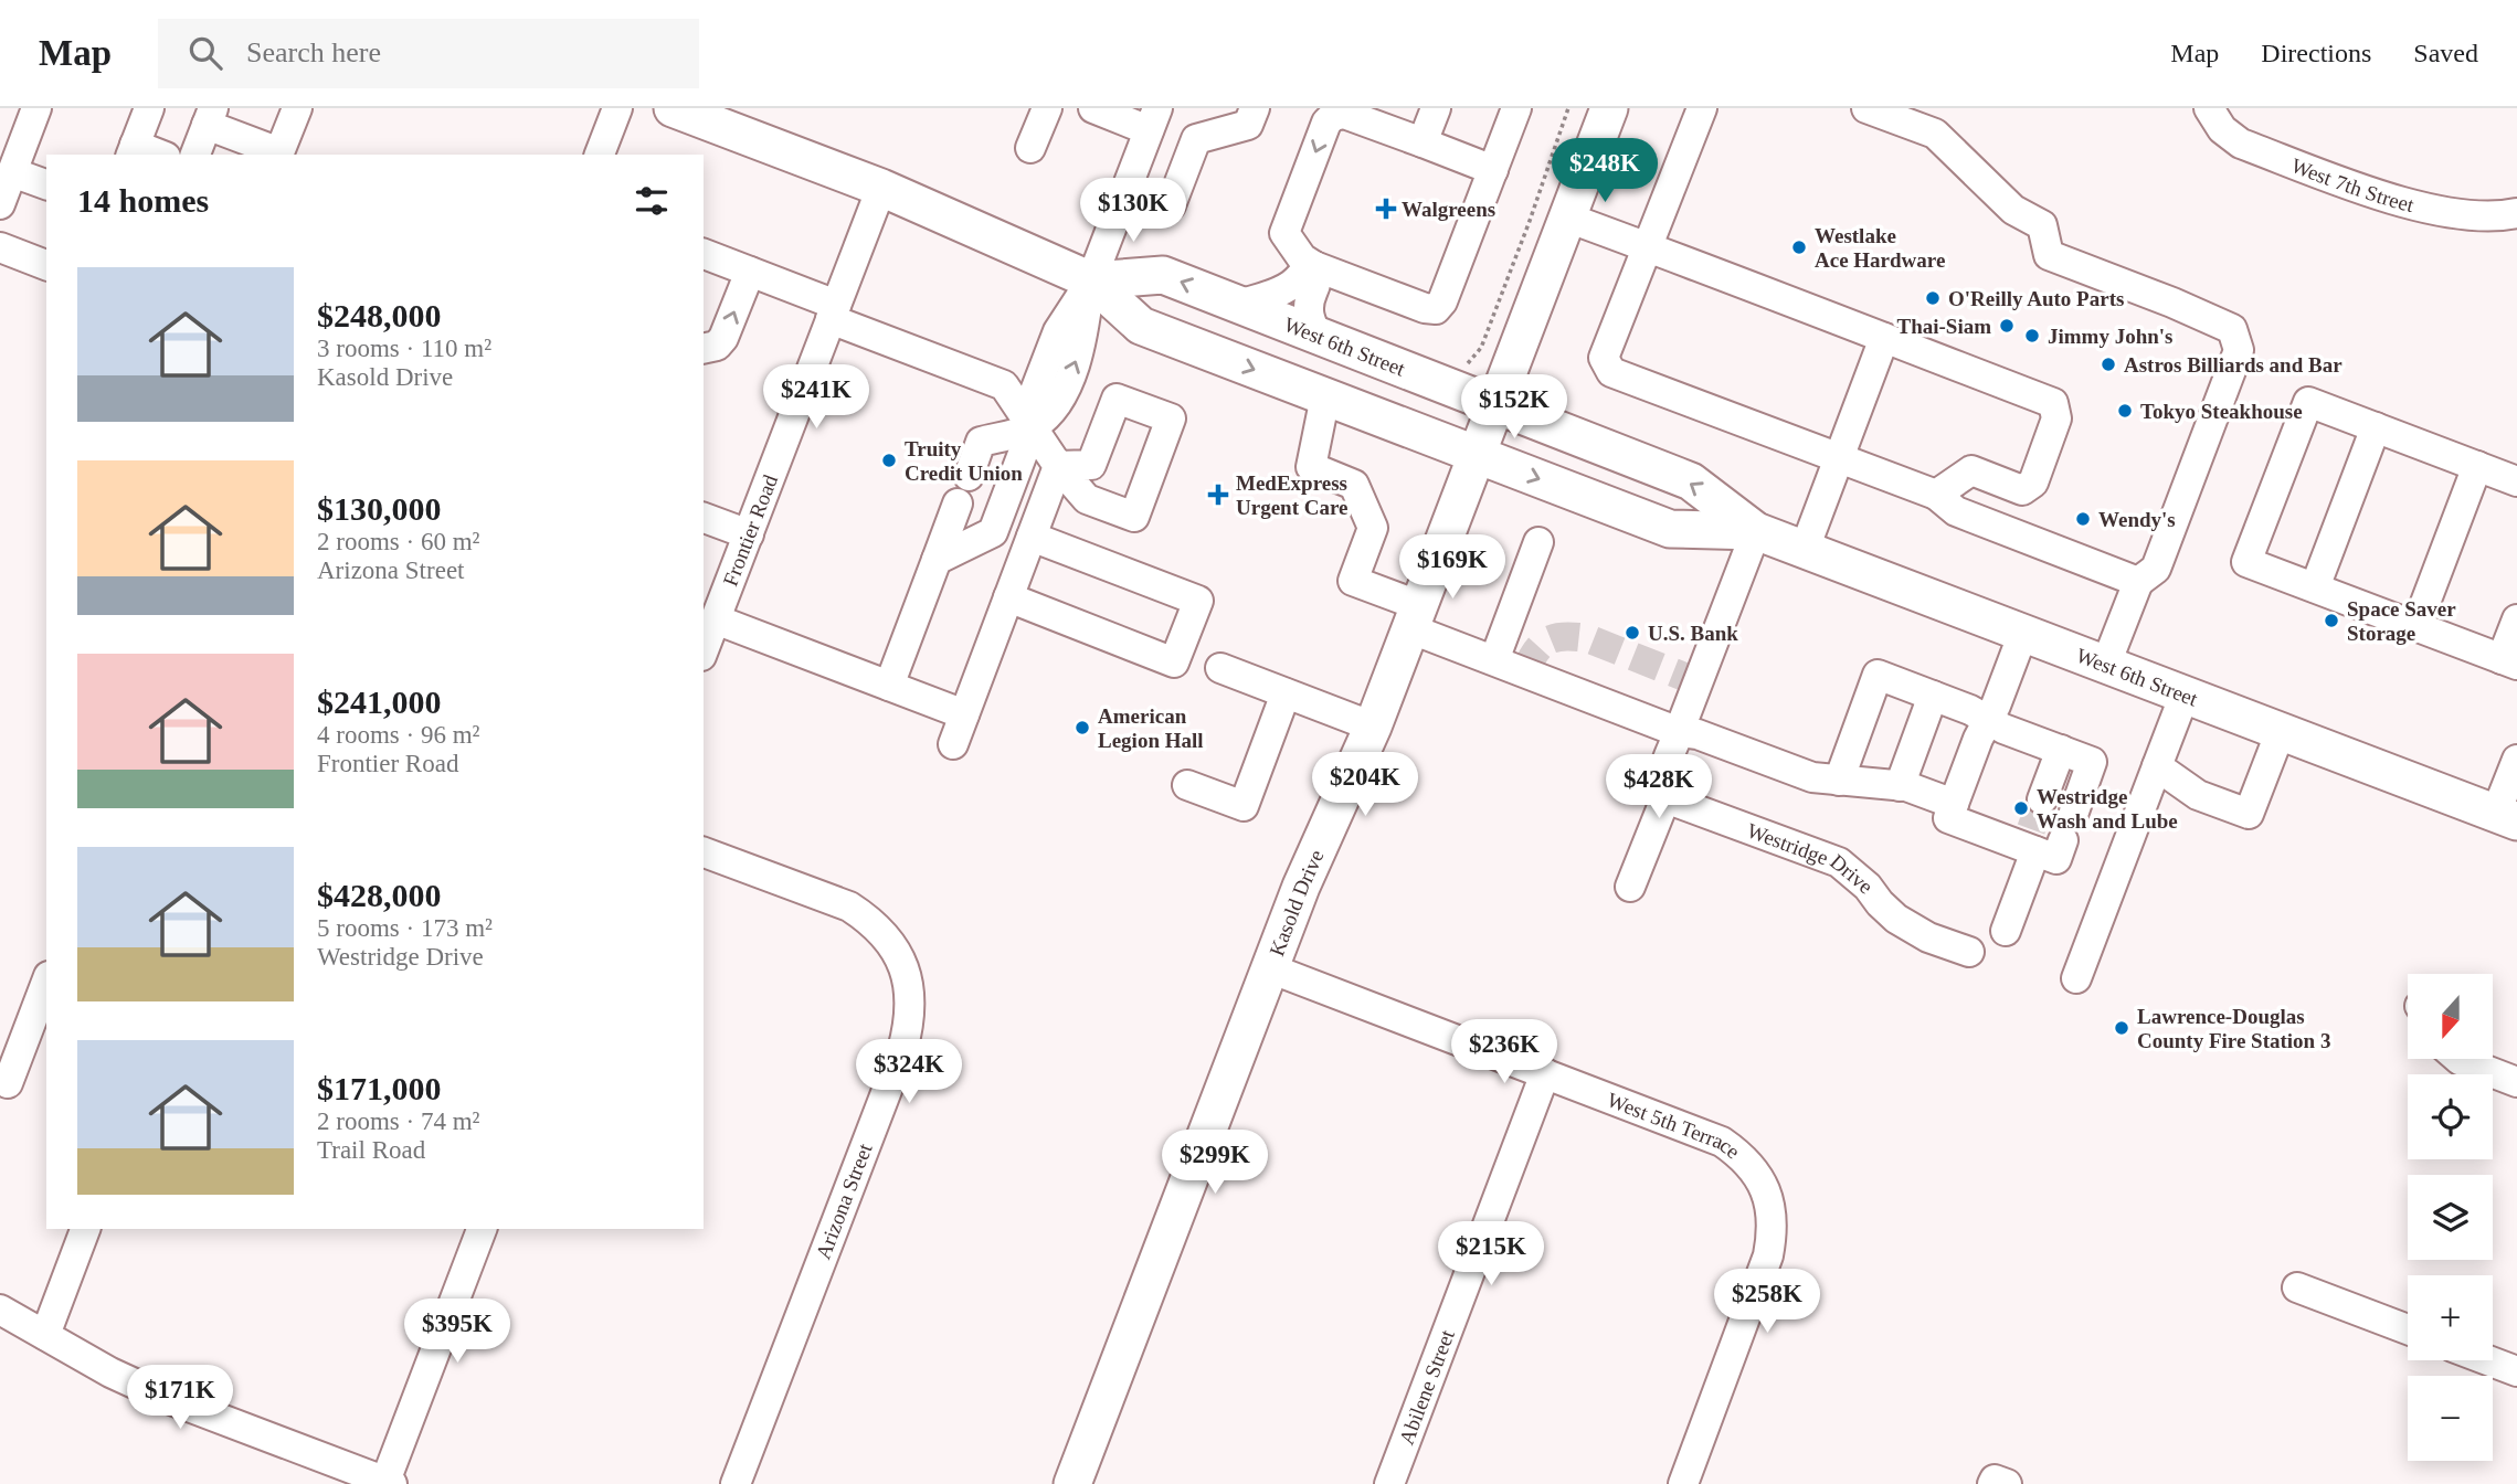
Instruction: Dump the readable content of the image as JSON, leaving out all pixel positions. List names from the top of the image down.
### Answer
{
  "streets": {
    "main road": ["West 6th Street", "Kasold Drive"],
    "street": [
      "West 7th Street",
      "Frontier Road",
      "Westridge Drive",
      "West 5th Terrace",
      "Arizona Street",
      "Abilene Street"
    ]
  },
  "crossings": [
    ["West 6th Street", "Frontier Road"],
    ["West 6th Street", "Kasold Drive"],
    ["Kasold Drive", "West 5th Terrace"],
    ["West 5th Terrace", "Abilene Street"]
  ],
  "places": {
    "health": ["Walgreens", "MedExpress Urgent Care"],
    "other": [
      "Westlake Ace Hardware",
      "O'Reilly Auto Parts",
      "Thai-Siam",
      "Jimmy John's",
      "Astros Billiards and Bar",
      "Tokyo Steakhouse",
      "Truity Credit Union",
      "Wendy's",
      "Space Saver Storage",
      "U.S. Bank",
      "American Legion Hall",
      "Westridge Wash and Lube",
      "Lawrence-Douglas County Fire Station 3"
    ]
  },
  "north": "bottom",
  "page": {
    "header": "Map",
    "search": "Search here",
    "nav": ["Map", "Directions", "Saved"],
    "price": [
      "$248K",
      "$130K",
      "$241K",
      "$152K",
      "$169K",
      "$204K",
      "$428K",
      "$236K",
      "$324K",
      "$299K",
      "$215K",
      "$258K",
      "$395K",
      "$171K"
    ],
    "heading": "14 homes",
    "list": [
      {
        "name": "$248,000",
        "note": "3 rooms · 110 m² · Kasold Drive"
      },
      {
        "name": "$130,000",
        "note": "2 rooms · 60 m² · Arizona Street"
      },
      {
        "name": "$241,000",
        "note": "4 rooms · 96 m² · Frontier Road"
      },
      {
        "name": "$428,000",
        "note": "5 rooms · 173 m² · Westridge Drive"
      },
      {
        "name": "$171,000",
        "note": "2 rooms · 74 m² · Trail Road"
      }
    ],
    "map_buttons": ["+", "−"]
  }
}
